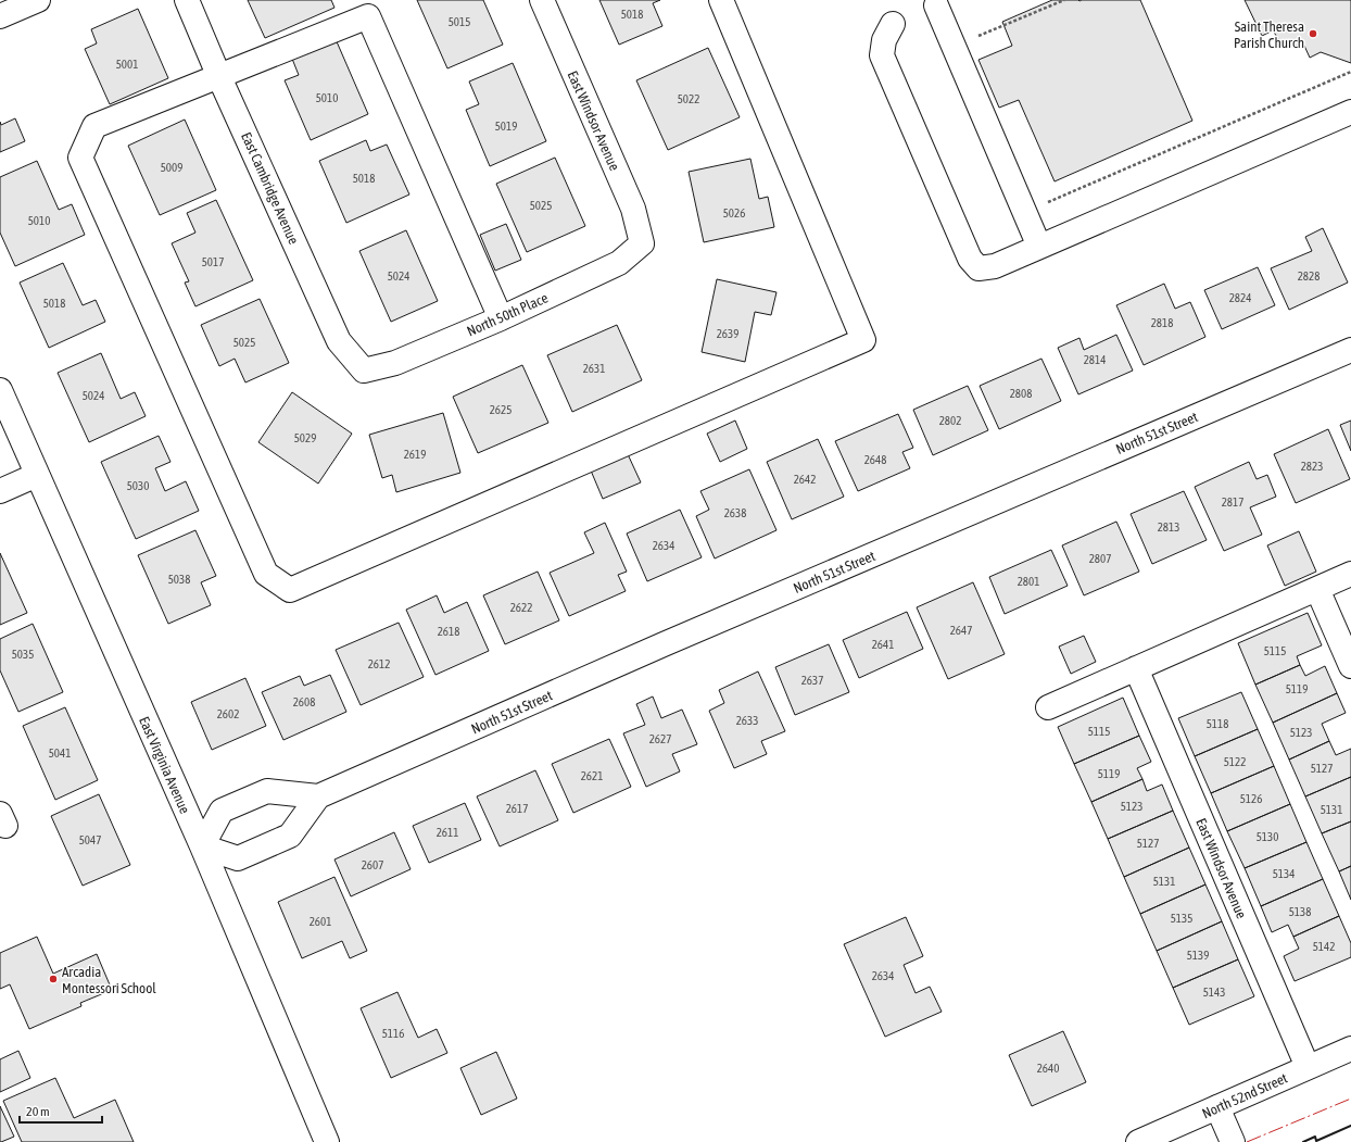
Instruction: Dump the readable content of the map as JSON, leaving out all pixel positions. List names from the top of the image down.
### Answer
{
  "streets": {
    "street": [
      "East Windsor Avenue",
      "East Cambridge Avenue",
      "North 50th Place",
      "North 51st Street",
      "East Virginia Avenue",
      "North 52nd Street"
    ]
  },
  "crossings": [
    ["East Windsor Avenue", "North 50th Place"],
    ["East Windsor Avenue", "North 52nd Street"],
    ["East Cambridge Avenue", "North 50th Place"],
    ["North 51st Street", "East Virginia Avenue"]
  ],
  "places": ["Saint Theresa Parish Church", "Arcadia Montessori School"],
  "house_numbers": [
    "5018",
    "5015",
    "5001",
    "5010",
    "5022",
    "5019",
    "5009",
    "5018",
    "5025",
    "5026",
    "5010",
    "5017",
    "5024",
    "2828",
    "2824",
    "5018",
    "2818",
    "2639",
    "5025",
    "2814",
    "2631",
    "2808",
    "5024",
    "2625",
    "2802",
    "5029",
    "2619",
    "2648",
    "2823",
    "2642",
    "5030",
    "2817",
    "2638",
    "2813",
    "2634",
    "2807",
    "5038",
    "2801",
    "2622",
    "2647",
    "2618",
    "2641",
    "5115",
    "5035",
    "2612",
    "2637",
    "5119",
    "2608",
    "2602",
    "2633",
    "5118",
    "5115",
    "5123",
    "2627",
    "5041",
    "5122",
    "5127",
    "5119",
    "2621",
    "5126",
    "5123",
    "2617",
    "5131",
    "2611",
    "5130",
    "5047",
    "5127",
    "2607",
    "5134",
    "5131",
    "5138",
    "5135",
    "2601",
    "5142",
    "5139",
    "2634",
    "5143",
    "5116",
    "2640"
  ],
  "scale_bar": "20 m"
}
